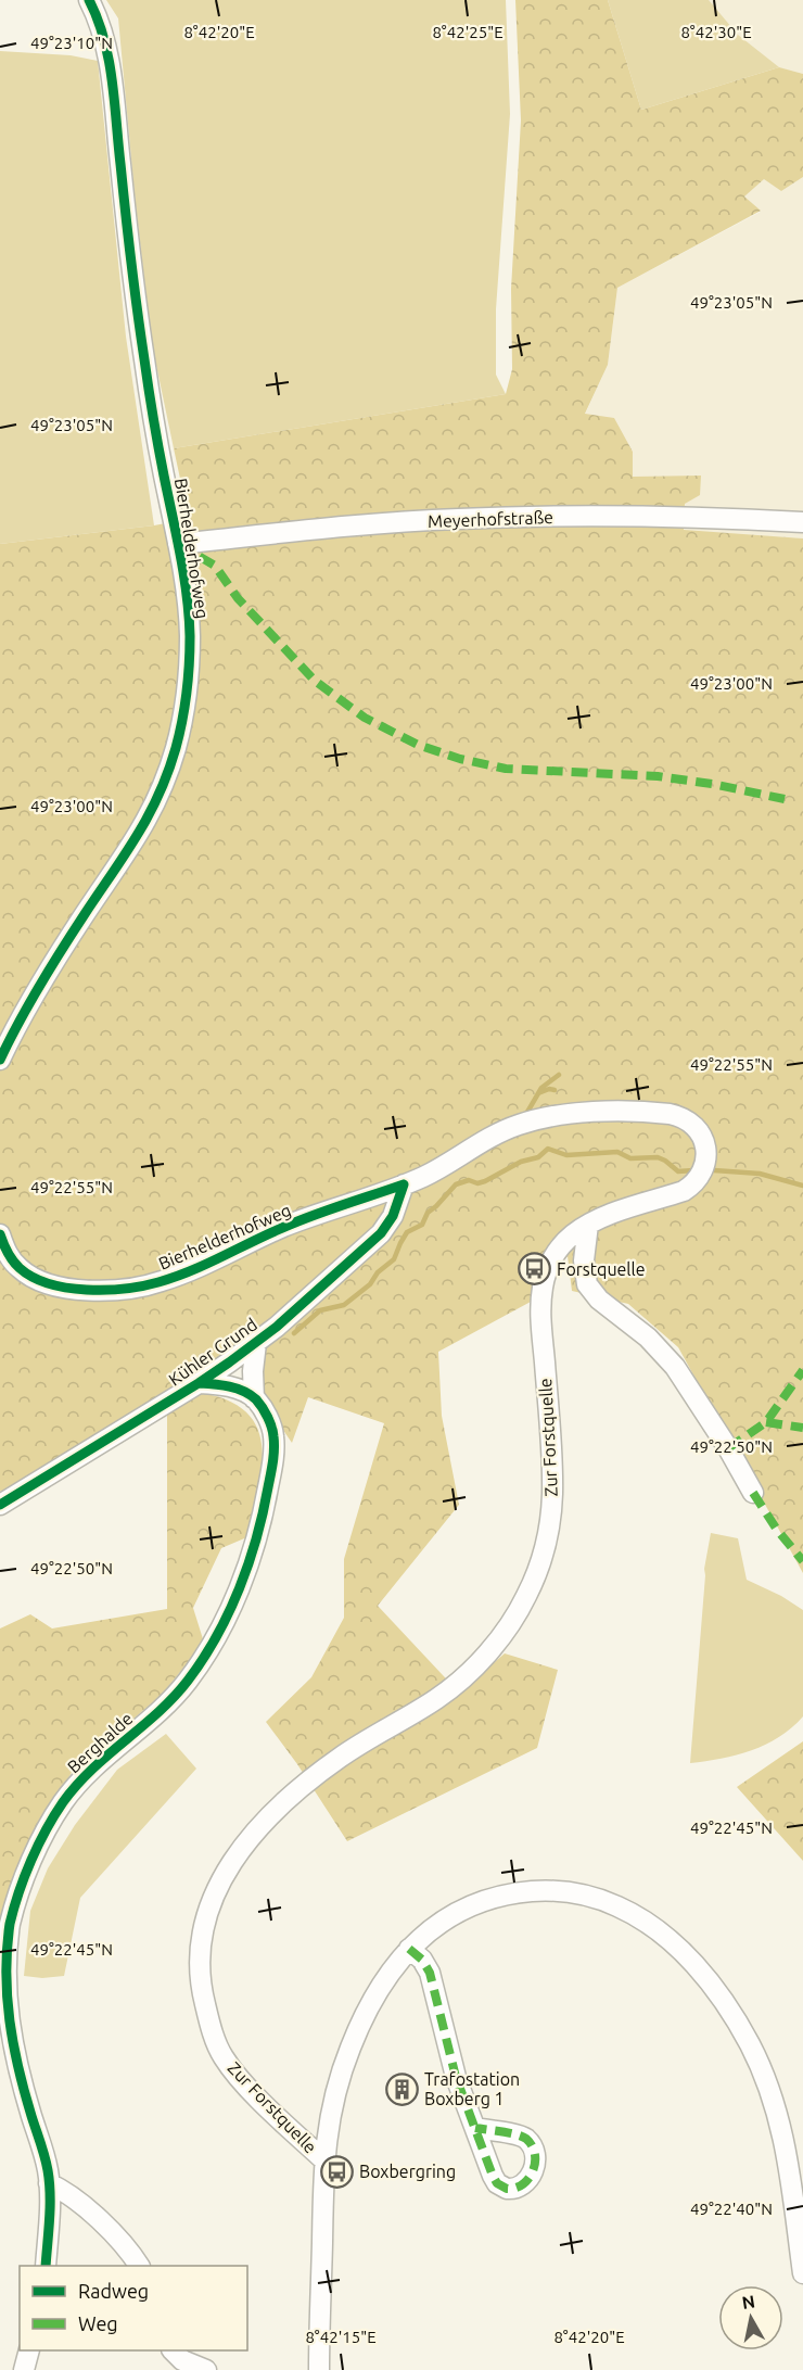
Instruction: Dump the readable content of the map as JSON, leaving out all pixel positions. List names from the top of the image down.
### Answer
{
  "streets": {
    "street": [
      "Meyerhofstraße",
      "Bierhelderhofweg",
      "Kühler Grund",
      "Zur Forstquelle",
      "Berghalde"
    ]
  },
  "crossings": [
    ["Meyerhofstraße", "Bierhelderhofweg"],
    ["Bierhelderhofweg", "Kühler Grund"],
    ["Bierhelderhofweg", "Zur Forstquelle"],
    ["Kühler Grund", "Zur Forstquelle"]
  ],
  "places": {
    "bus stop": ["Forstquelle", "Boxbergring"],
    "building": ["Trafostation Boxberg 1"]
  },
  "legend": ["Radweg", "Weg"],
  "north": "top",
  "coordinates": [
    "8°42'20\"E",
    "8°42'30\"E",
    "8°42'25\"E",
    "49°23'10\"N",
    "49°23'05\"N",
    "49°23'00\"N",
    "49°22'55\"N",
    "49°22'50\"N",
    "49°22'45\"N",
    "49°22'40\"N",
    "8°42'15\"E"
  ]
}
